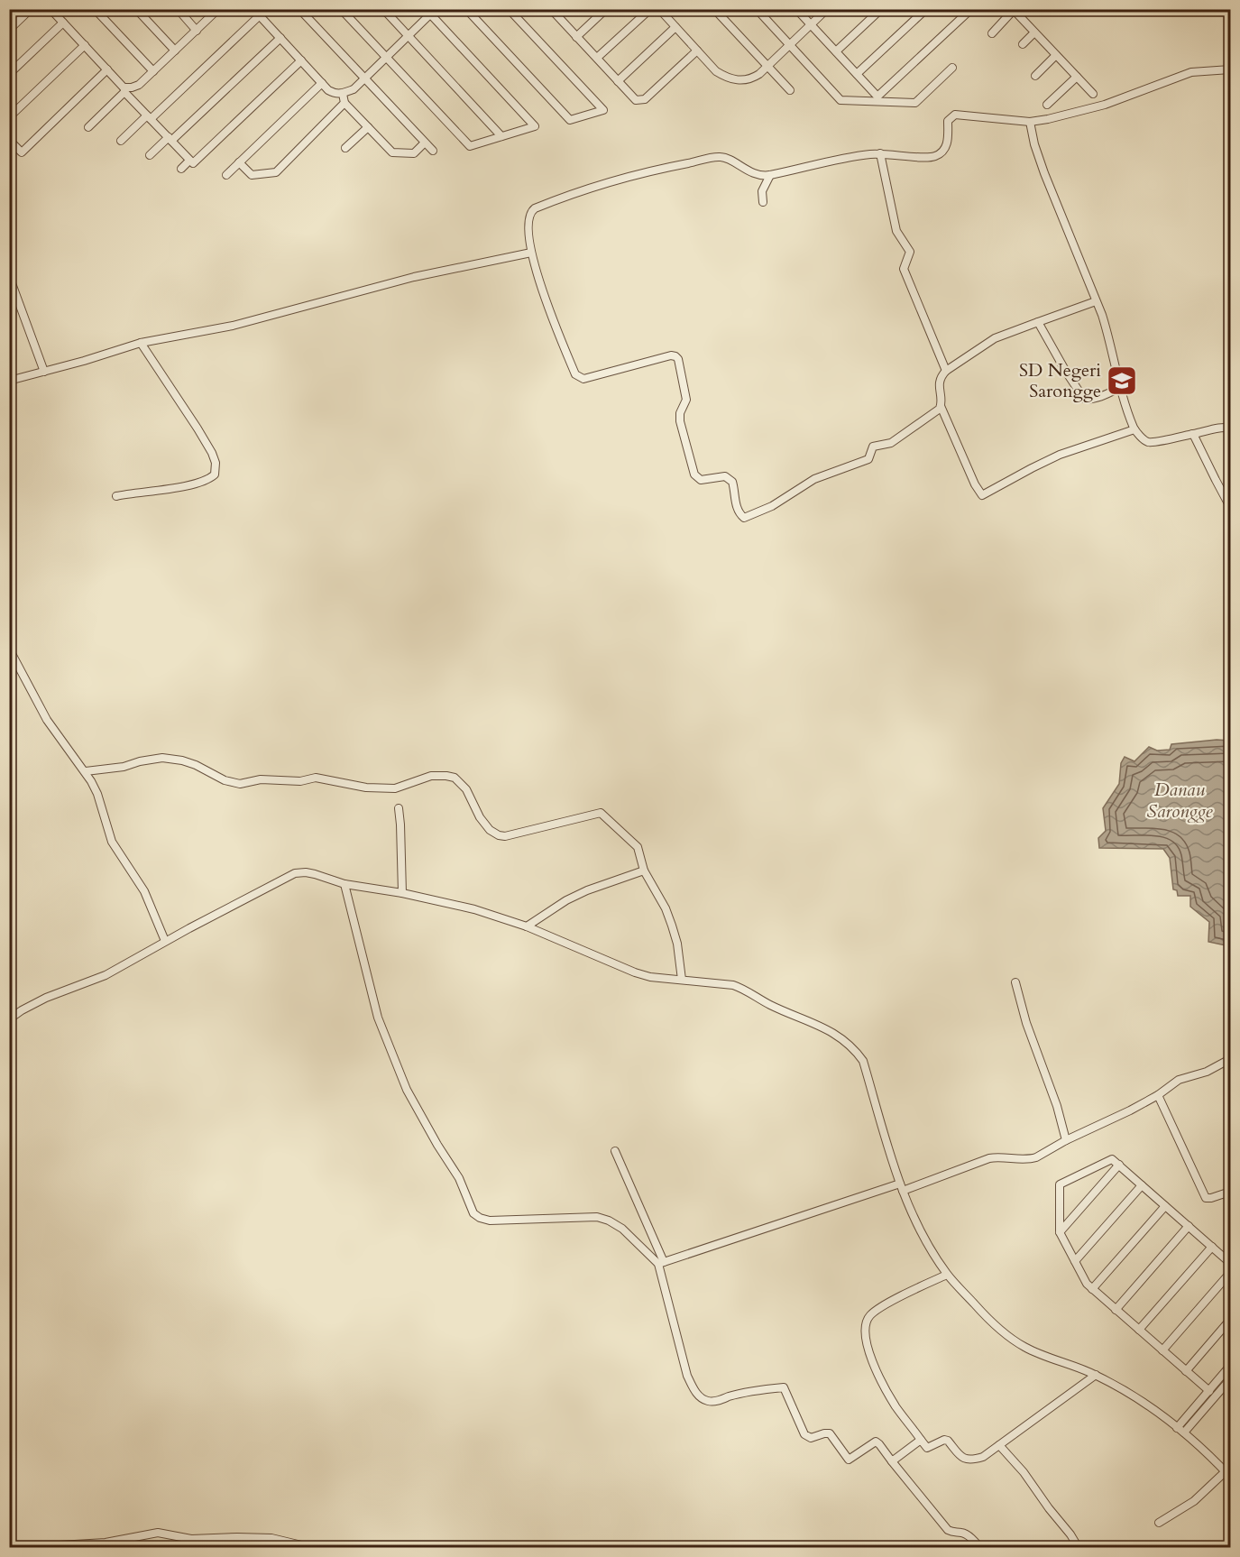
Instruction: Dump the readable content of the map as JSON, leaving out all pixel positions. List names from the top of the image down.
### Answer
{
  "water": ["Danau Sarongge"],
  "places": {
    "school or university": ["SD Negeri Sarongge"]
  }
}
